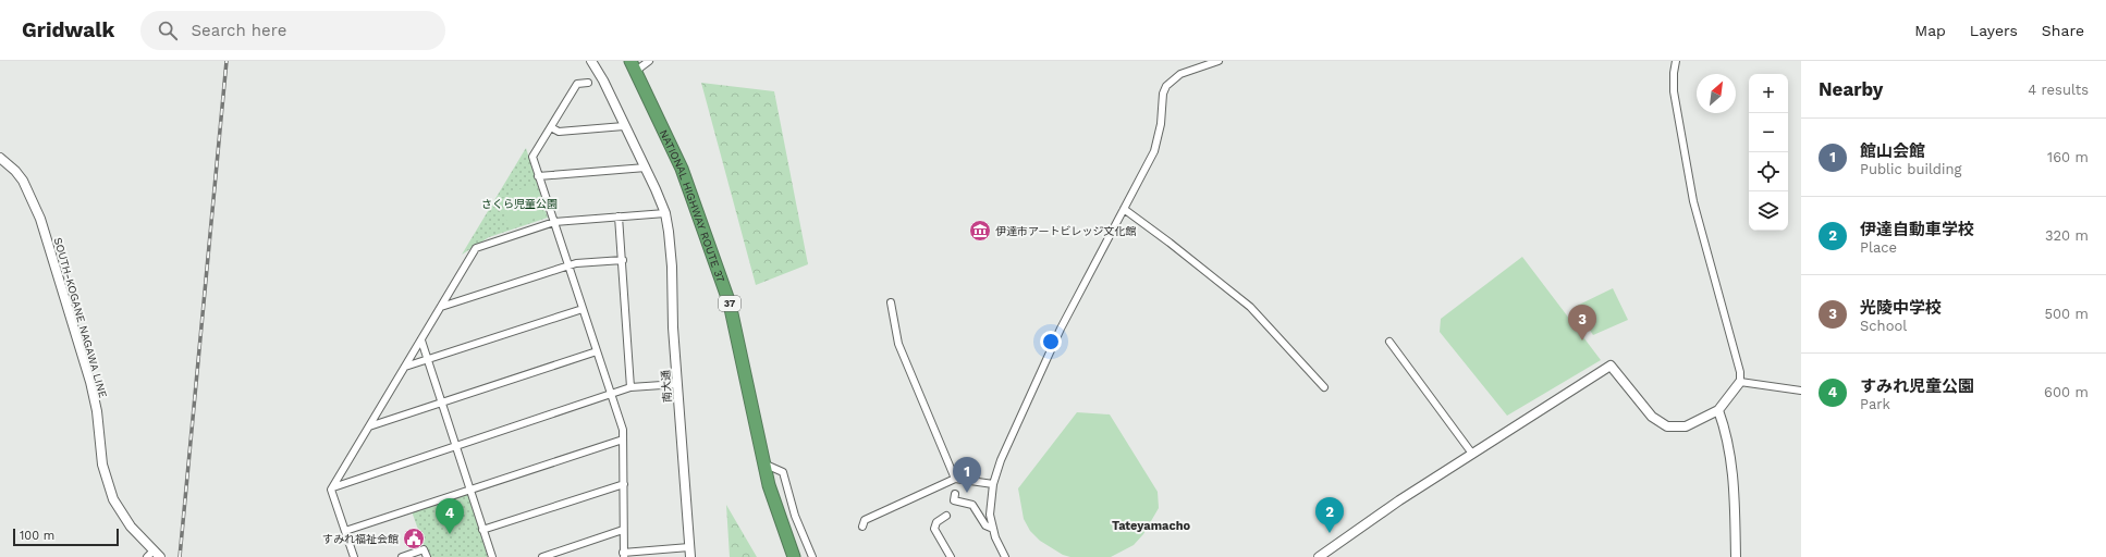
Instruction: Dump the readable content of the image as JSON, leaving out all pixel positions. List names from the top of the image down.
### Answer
{
  "streets": {
    "highway": ["NATIONAL HIGHWAY ROUTE 37", "37"],
    "street": ["SOUTH-KOGANE NAGAWA LINE", "南大通"]
  },
  "districts": ["Tateyamacho"],
  "parks": ["さくら児童公園"],
  "places": {
    "museum": ["伊達市アートビレッジ文化館"],
    "public building": ["すみれ福祉会館"]
  },
  "scale_bar": "100 m",
  "north": "top right",
  "page": {
    "header": "Gridwalk",
    "search": "Search here",
    "nav": ["Map", "Layers", "Share"],
    "heading": ["Nearby", "4 results"],
    "map_buttons": ["+", "−"],
    "list": [
      {
        "mark": "1",
        "name": "館山会館",
        "note": "Public building",
        "value": "160 m"
      },
      {
        "mark": "2",
        "name": "伊達自動車学校",
        "note": "Place",
        "value": "320 m"
      },
      {
        "mark": "3",
        "name": "光陵中学校",
        "note": "School",
        "value": "500 m"
      },
      {
        "mark": "4",
        "name": "すみれ児童公園",
        "note": "Park",
        "value": "600 m"
      }
    ],
    "pins": [
      "3",
      "1",
      "2",
      "4"
    ],
    "scale": "100 m"
  }
}
